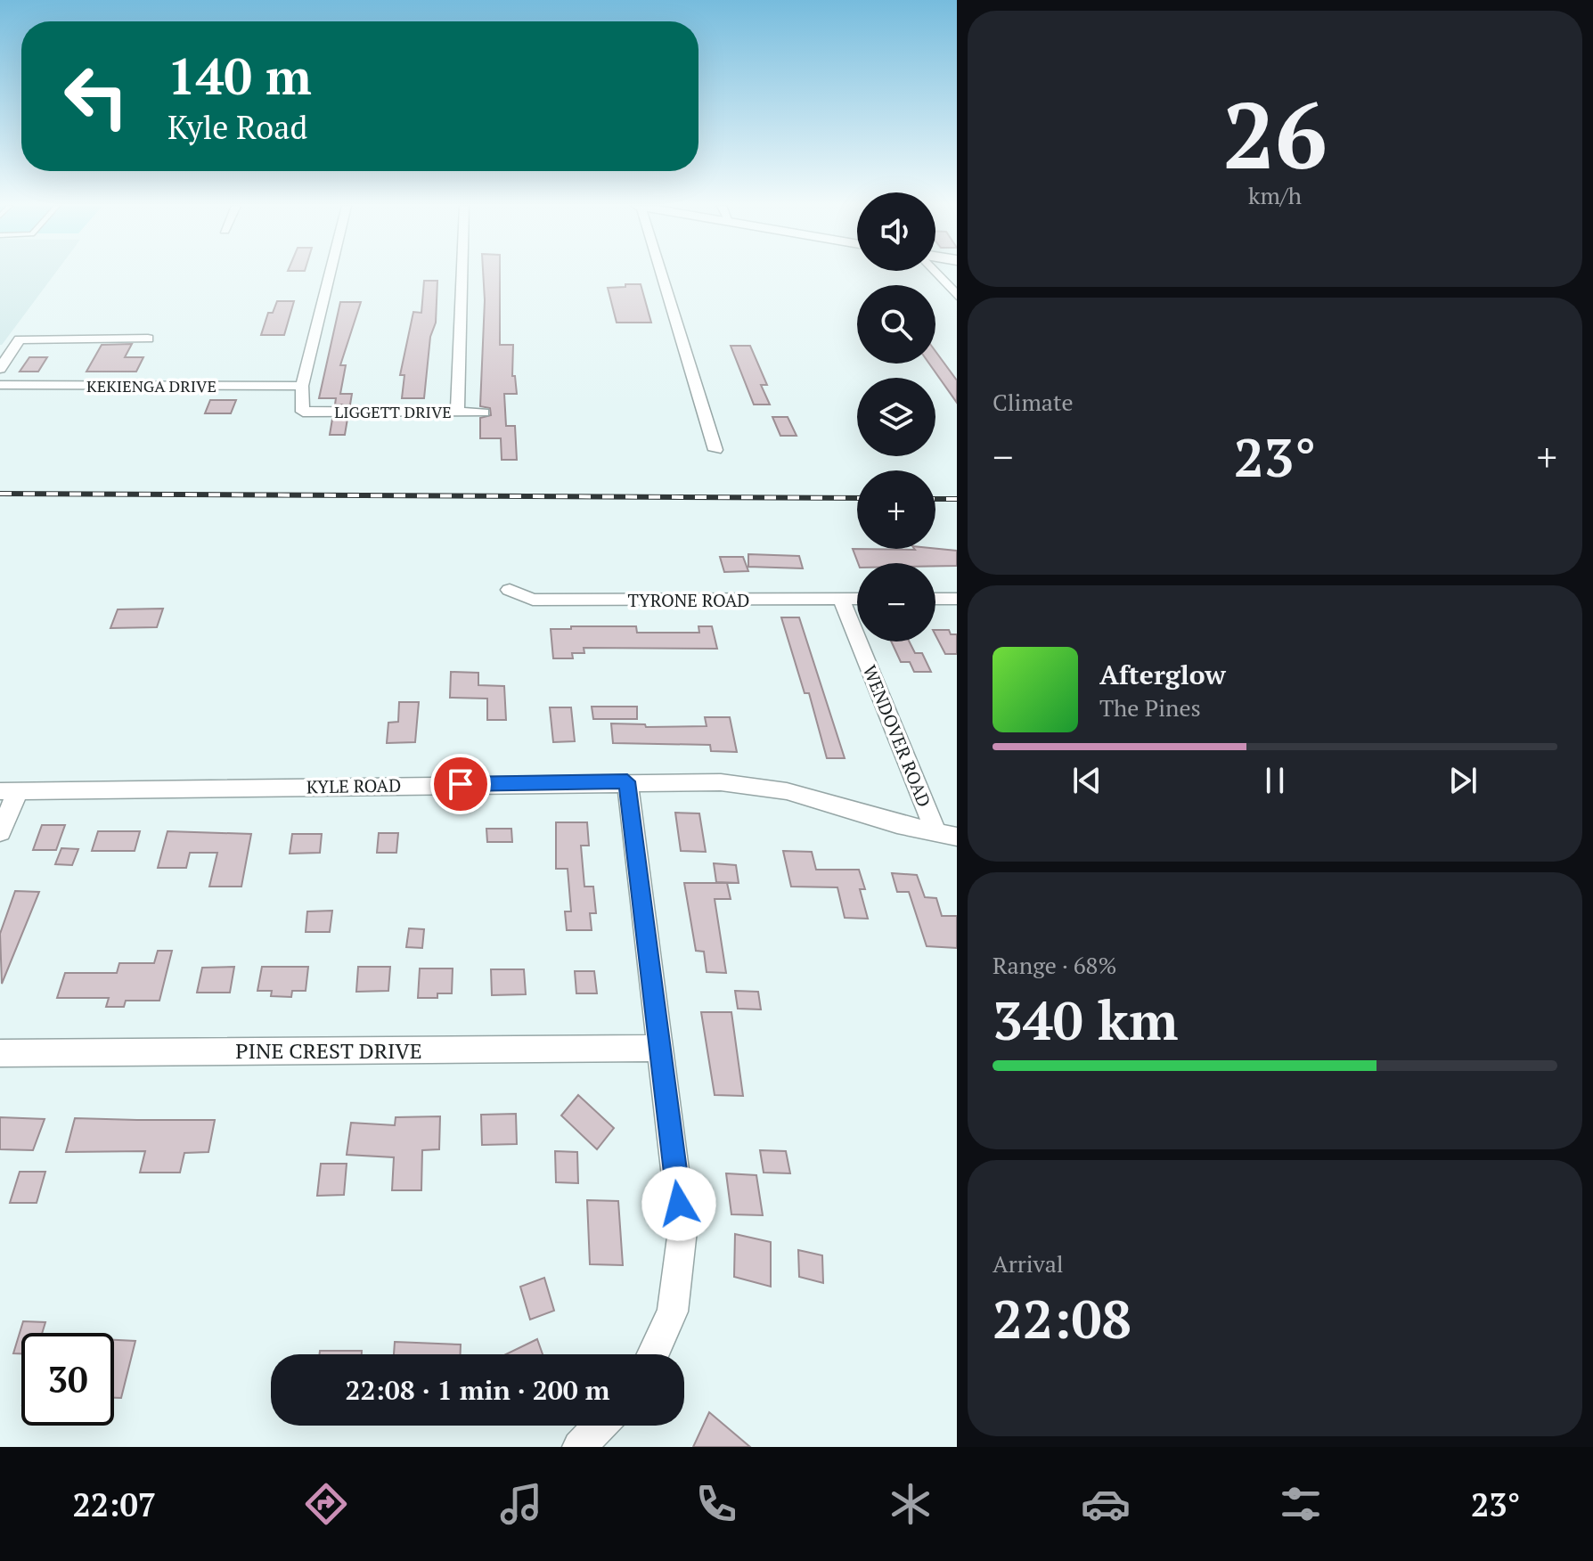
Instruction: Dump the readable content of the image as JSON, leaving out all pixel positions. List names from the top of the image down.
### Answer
{
  "streets": {
    "street": [
      "KEKIENGA DRIVE",
      "LIGGETT DRIVE",
      "TYRONE ROAD",
      "WENDOVER ROAD",
      "KYLE ROAD",
      "PINE CREST DRIVE"
    ]
  },
  "crossings": [
    ["KEKIENGA DRIVE", "LIGGETT DRIVE"],
    ["TYRONE ROAD", "WENDOVER ROAD"],
    ["WENDOVER ROAD", "KYLE ROAD"]
  ],
  "page": {
    "tile": [
      ["26", "km/h"],
      "Climate",
      ["Range · 68%", "340 km"],
      ["Arrival", "22:08"]
    ],
    "turn": ["140 m", "Kyle Road"],
    "map_buttons": ["+", "−"],
    "heat": ["−", "23°", "+"],
    "song": ["Afterglow", "The Pines"],
    "limit": "30",
    "trip": "22:08 · 1 min · 200 m",
    "tabs": ["22:07", "23°"]
  }
}
